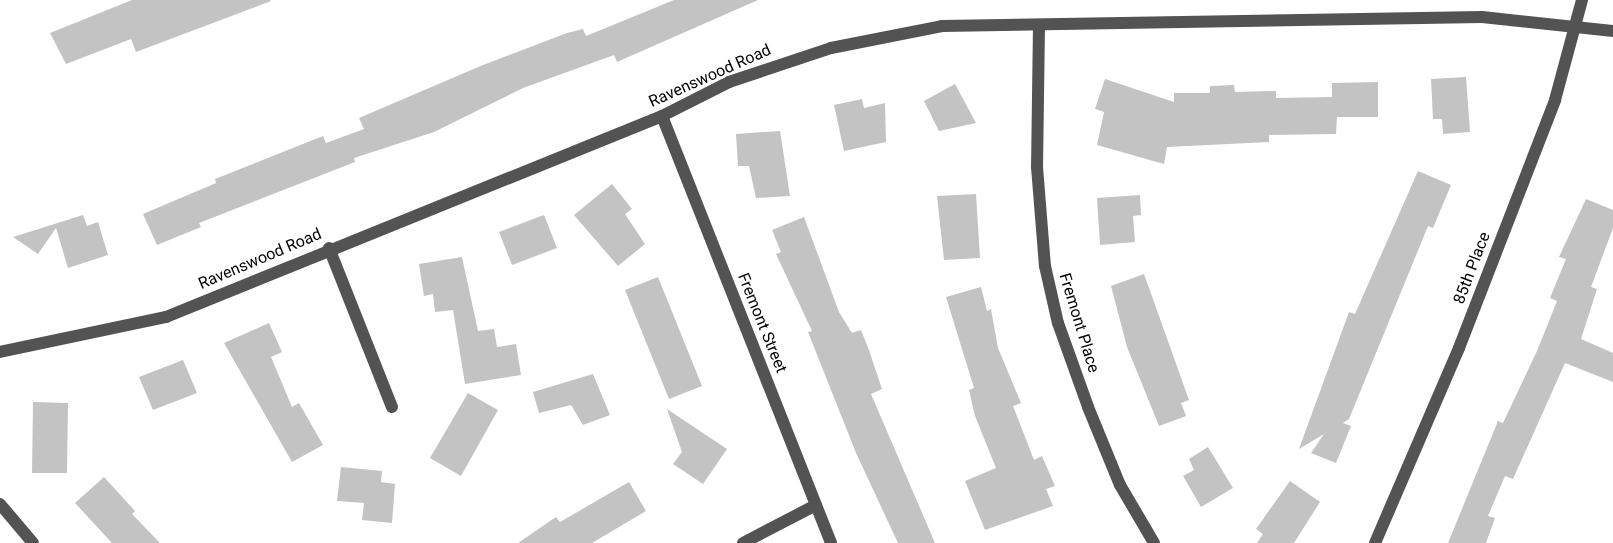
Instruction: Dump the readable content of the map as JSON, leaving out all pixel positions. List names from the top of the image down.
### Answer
{
  "streets": {
    "street": [
      "Ravenswood Road",
      "85th Place",
      "Fremont Street",
      "Fremont Place"
    ]
  },
  "crossings": [
    ["Ravenswood Road", "85th Place"],
    ["Ravenswood Road", "Fremont Street"],
    ["Ravenswood Road", "Fremont Place"]
  ]
}
